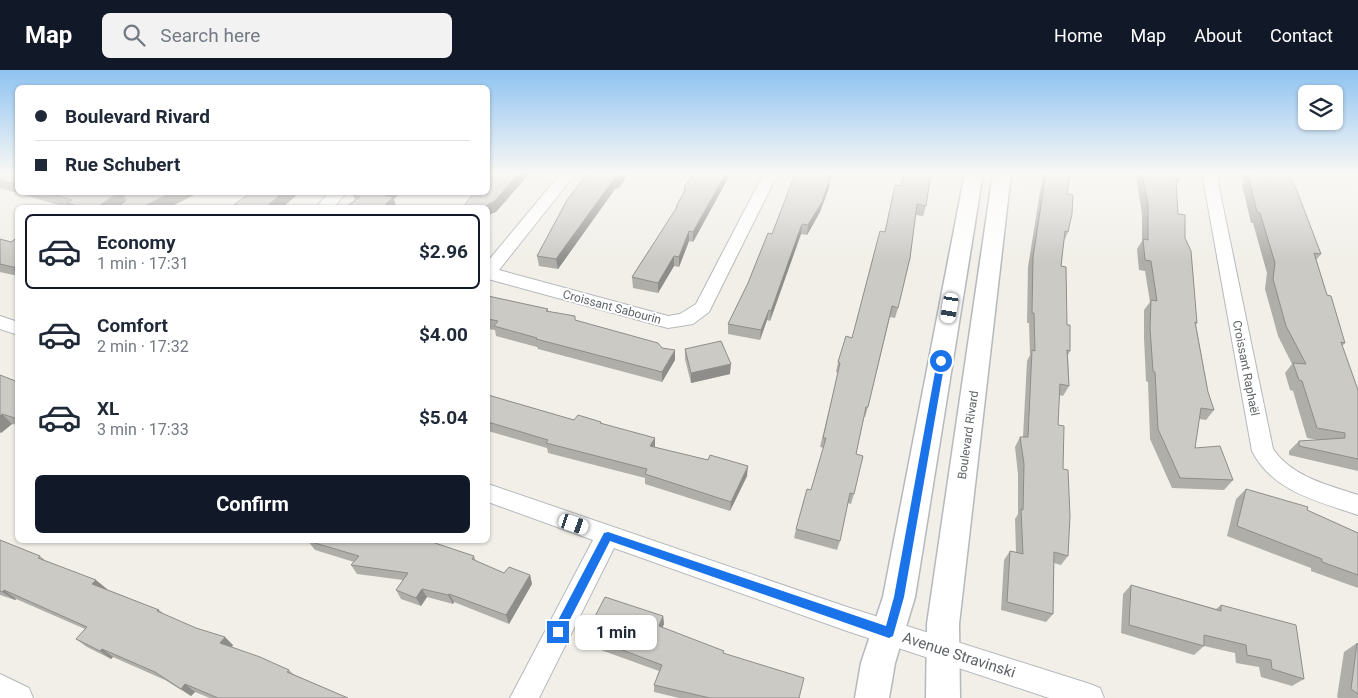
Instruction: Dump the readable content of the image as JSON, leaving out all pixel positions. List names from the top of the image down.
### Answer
{
  "streets": {
    "street": [
      "Croissant Sabourin",
      "Croissant Raphaël",
      "Boulevard Rivard",
      "Avenue Stravinski"
    ]
  },
  "crossings": [
    ["Boulevard Rivard", "Avenue Stravinski"]
  ],
  "page": {
    "header": "Map",
    "search": "Search here",
    "nav": [
      "Home",
      "Map",
      "About",
      "Contact"
    ],
    "banner": ["Boulevard Rivard", "Rue Schubert"],
    "list": [
      {
        "name": "Economy",
        "note": "1 min · 17:31",
        "value": "$2.96"
      },
      {
        "name": "Comfort",
        "note": "2 min · 17:32",
        "value": "$4.00"
      },
      {
        "name": "XL",
        "note": "3 min · 17:33",
        "value": "$5.04"
      }
    ],
    "buttons": "Confirm",
    "bubble": "1 min"
  }
}
